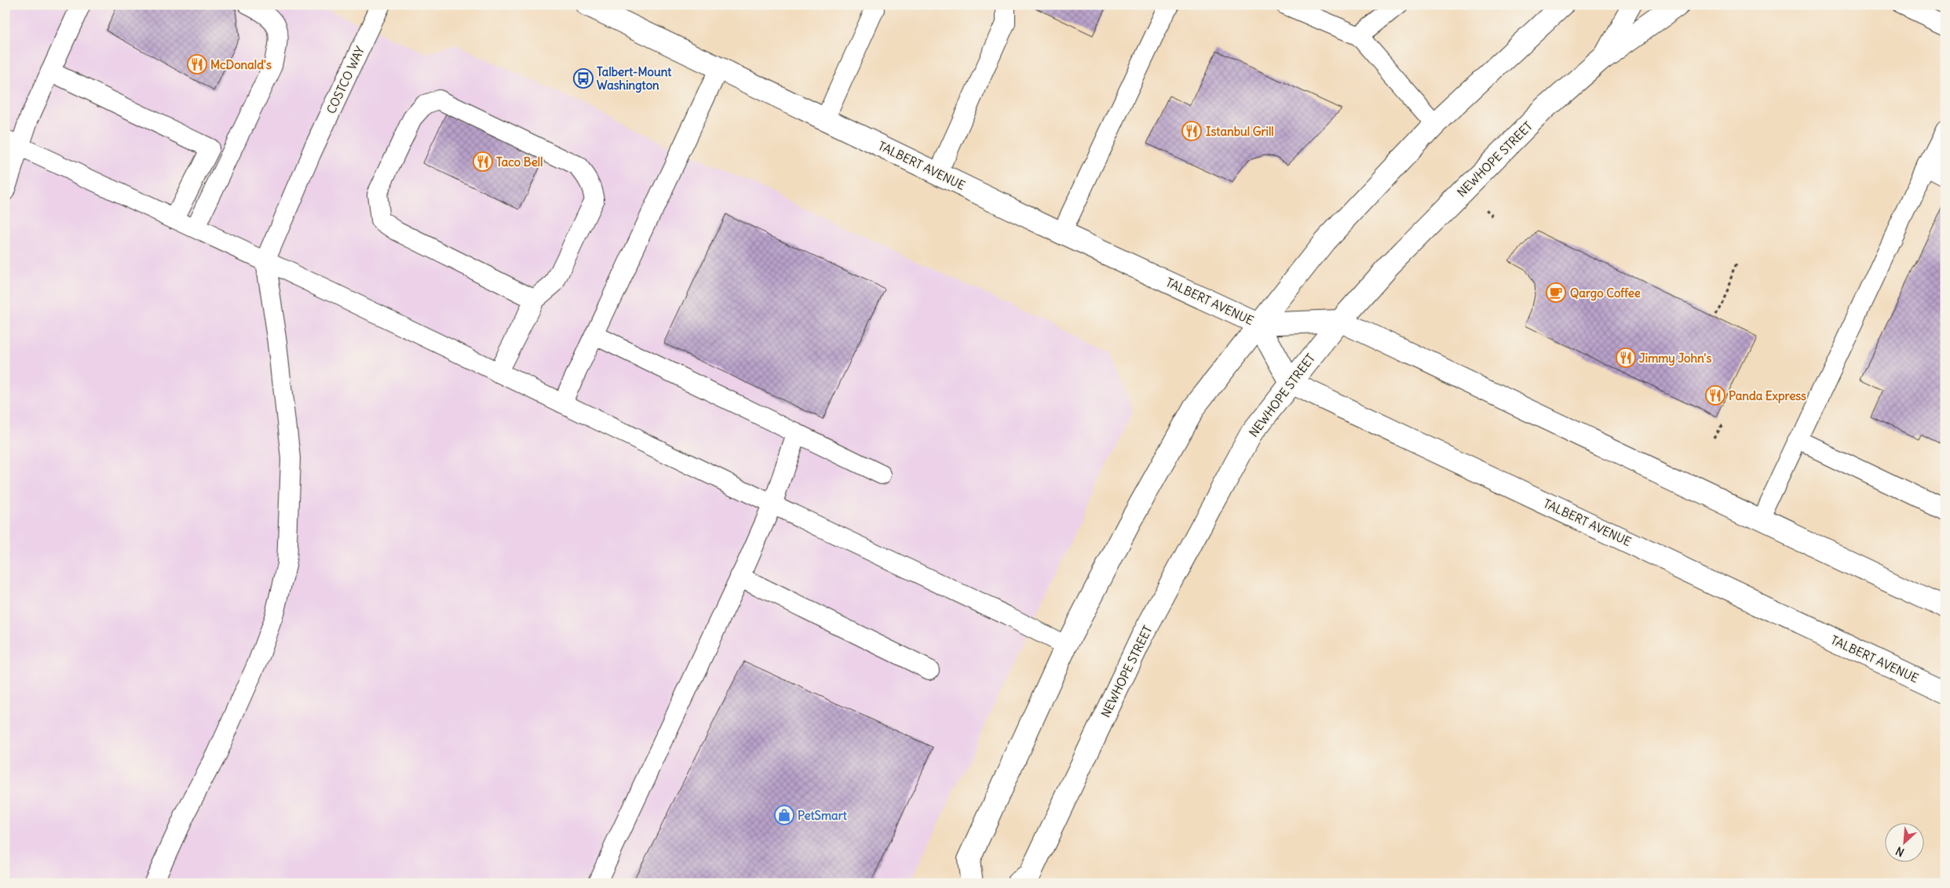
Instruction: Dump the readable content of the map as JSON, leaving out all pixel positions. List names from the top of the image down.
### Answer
{
  "streets": {
    "main road": ["NEWHOPE STREET", "TALBERT AVENUE"],
    "lane": ["COSTCO WAY"]
  },
  "crossings": [
    ["NEWHOPE STREET", "TALBERT AVENUE"]
  ],
  "places": {
    "restaurant": [
      "McDonald's",
      "Istanbul Grill",
      "Taco Bell",
      "Jimmy John's",
      "Panda Express"
    ],
    "bus stop": ["Talbert-Mount Washington"],
    "cafe": ["Qargo Coffee"],
    "shop": ["PetSmart"]
  },
  "north": "bottom left"
}
